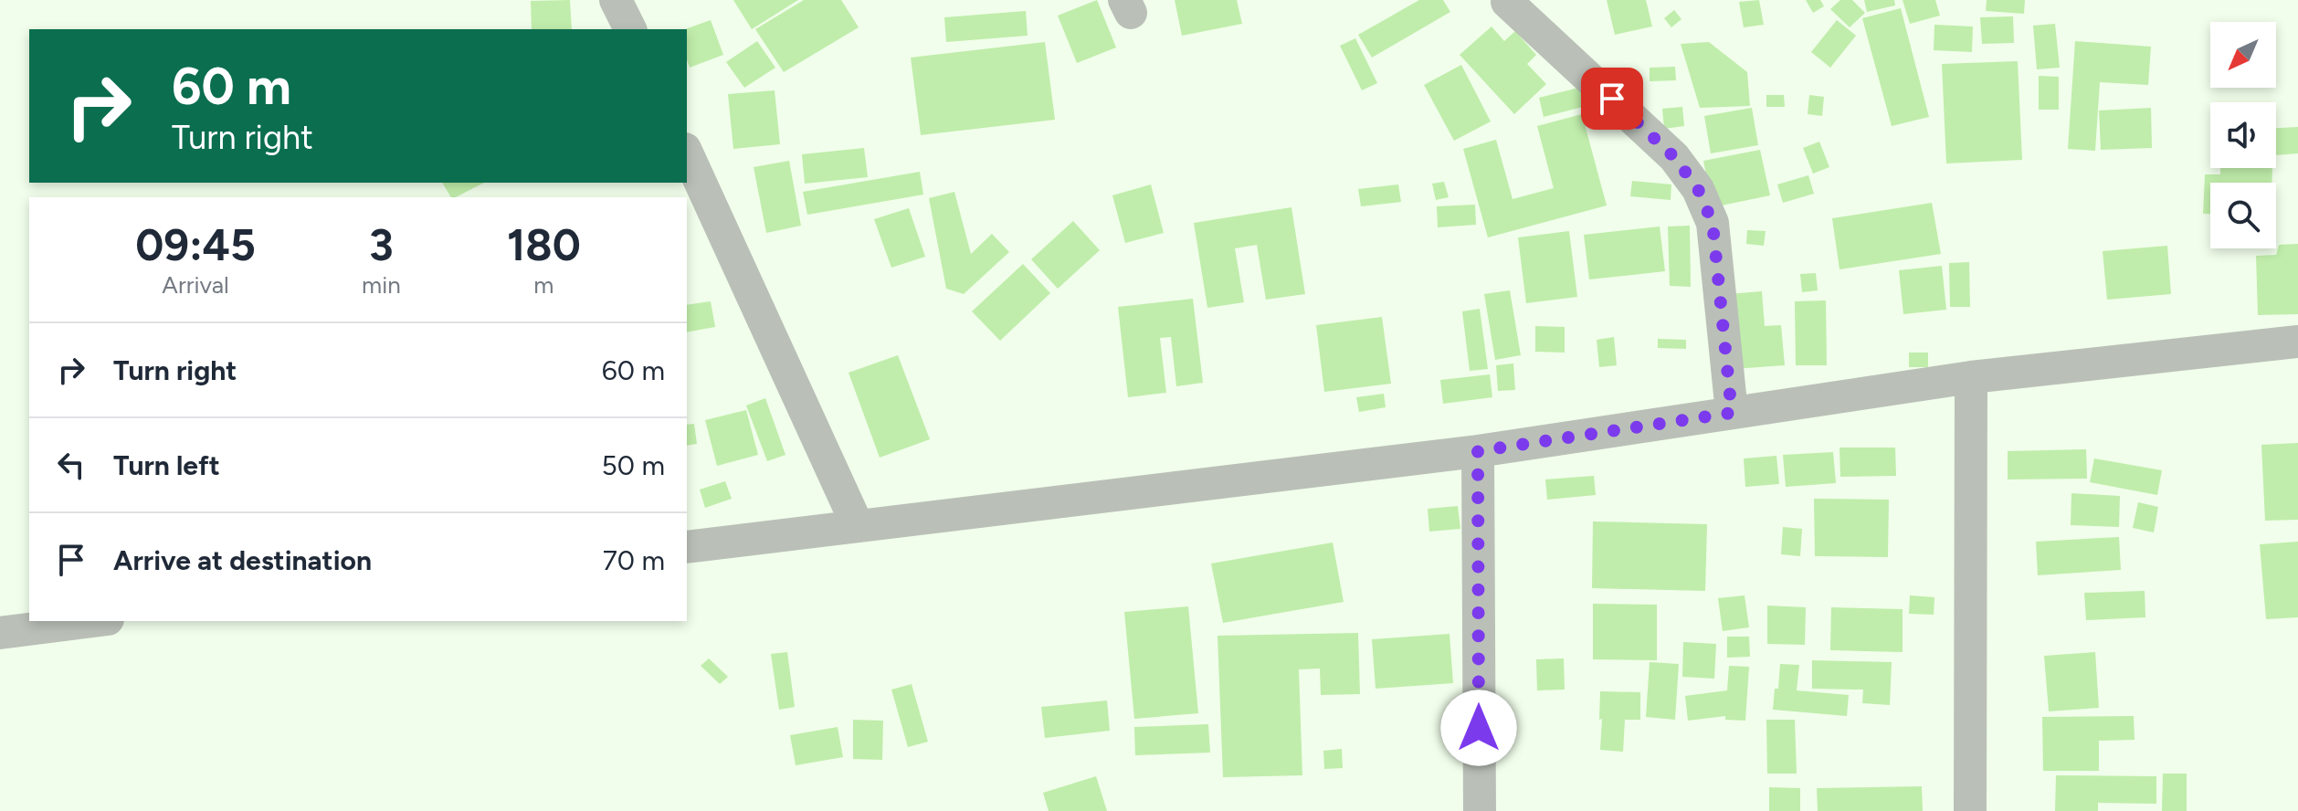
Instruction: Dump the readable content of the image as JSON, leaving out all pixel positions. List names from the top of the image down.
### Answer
{
  "north": "bottom left",
  "page": {
    "turn": ["60 m", "Turn right"],
    "eta": [
      "09:45",
      "Arrival",
      "3",
      "min",
      "180",
      "m"
    ],
    "list": [
      {
        "name": "Turn right",
        "value": "60 m"
      },
      {
        "name": "Turn left",
        "value": "50 m"
      },
      {
        "name": "Arrive at destination",
        "value": "70 m"
      }
    ]
  }
}
